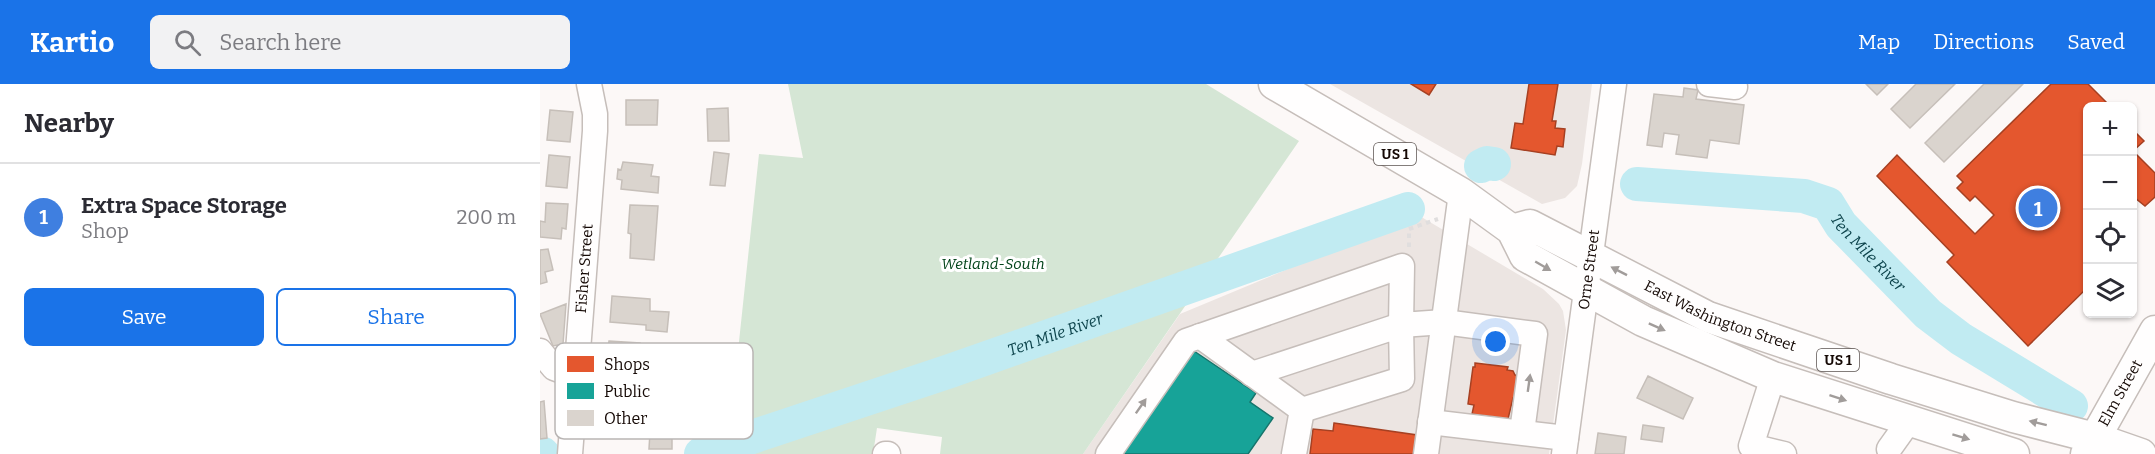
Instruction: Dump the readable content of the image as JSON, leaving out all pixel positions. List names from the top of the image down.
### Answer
{
  "streets": {
    "main road": ["US 1", "East Washington Street", "Elm Street"],
    "street": ["Fisher Street", "Orne Street"]
  },
  "crossings": [
    ["US 1", "Orne Street"],
    ["US 1", "East Washington Street"],
    ["Orne Street", "East Washington Street"],
    ["East Washington Street", "Elm Street"]
  ],
  "water": ["Ten Mile River"],
  "parks": ["Wetland-South"],
  "legend": ["Shops", "Public", "Other"],
  "page": {
    "header": "Kartio",
    "search": "Search here",
    "nav": ["Map", "Directions", "Saved"],
    "heading": "Nearby",
    "map_buttons": ["+", "−"],
    "list": [
      {
        "mark": "1",
        "name": "Extra Space Storage",
        "note": "Shop",
        "value": "200 m"
      }
    ],
    "pins": "1",
    "buttons": ["Save", "Share"]
  }
}
